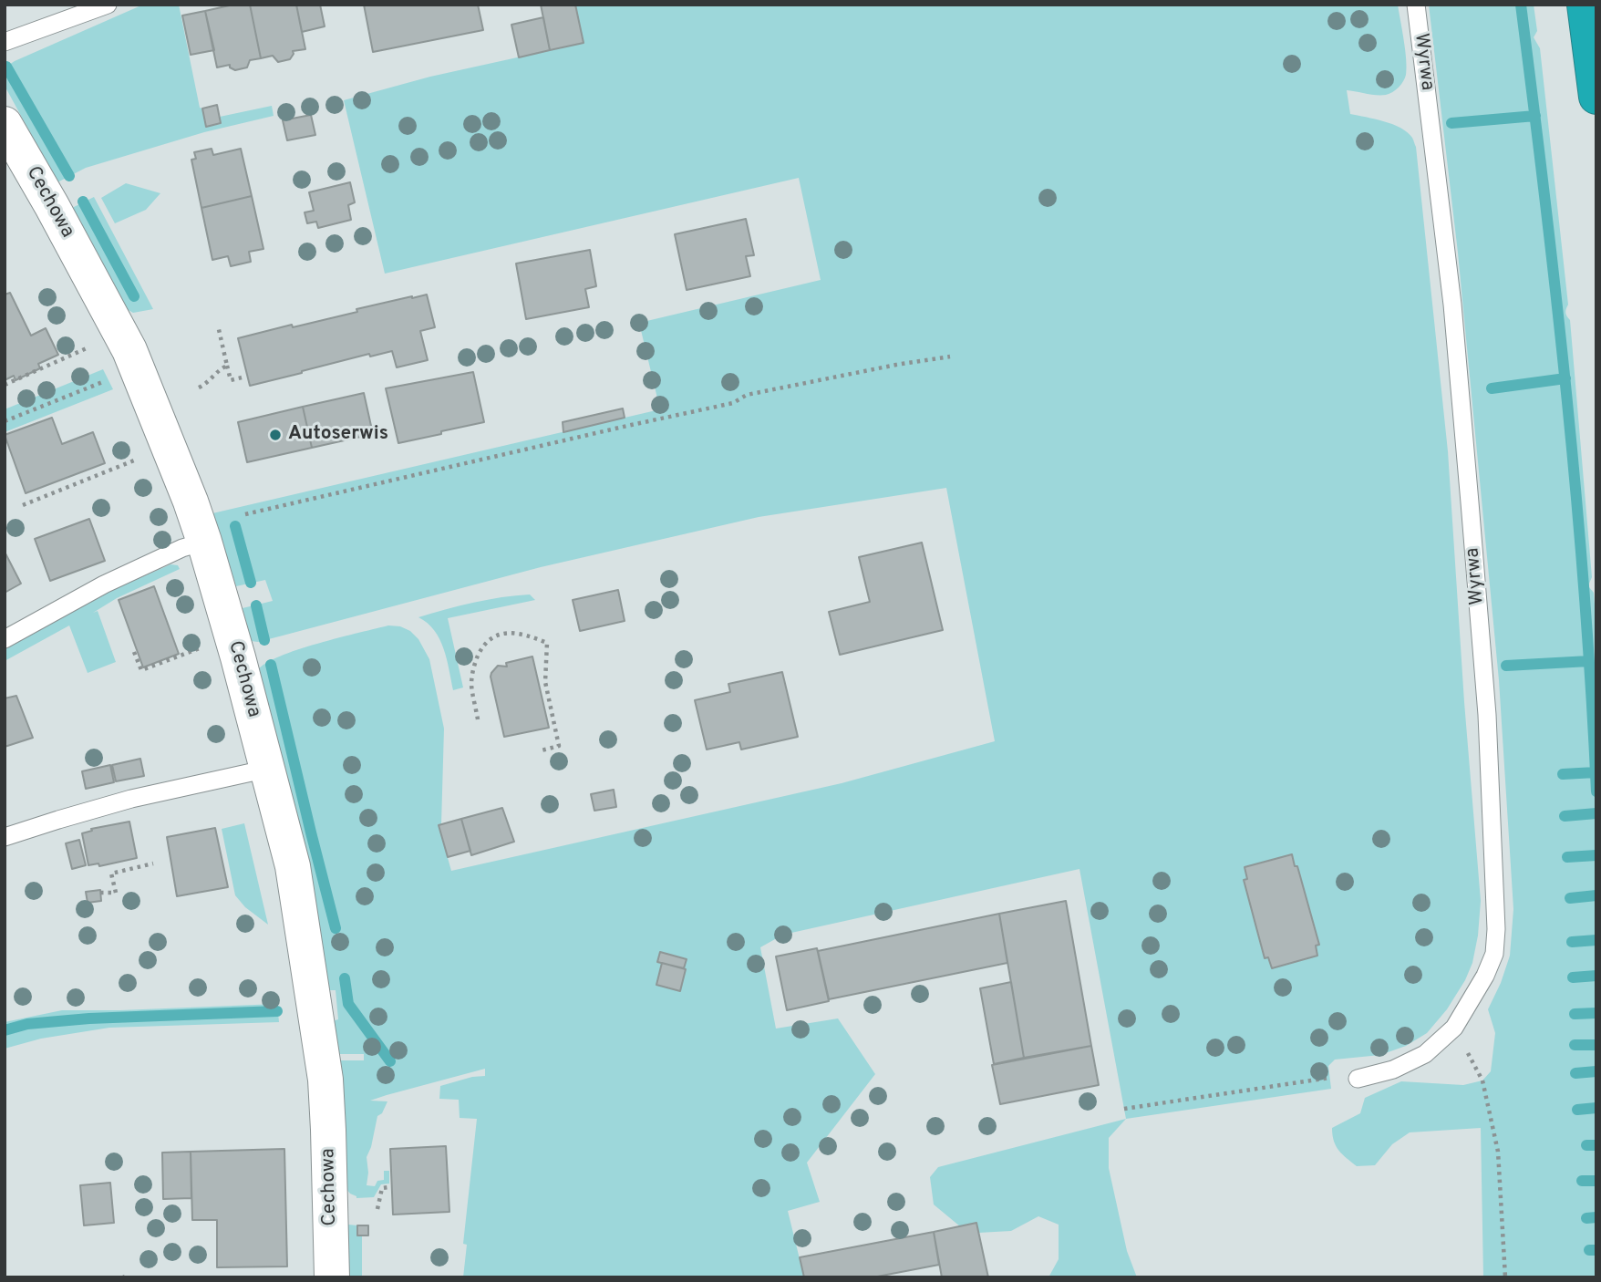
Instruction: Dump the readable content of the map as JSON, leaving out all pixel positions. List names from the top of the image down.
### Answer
{
  "streets": {
    "street": ["Cechowa"],
    "lane": ["Wyrwa"]
  },
  "places": ["Autoserwis"]
}
